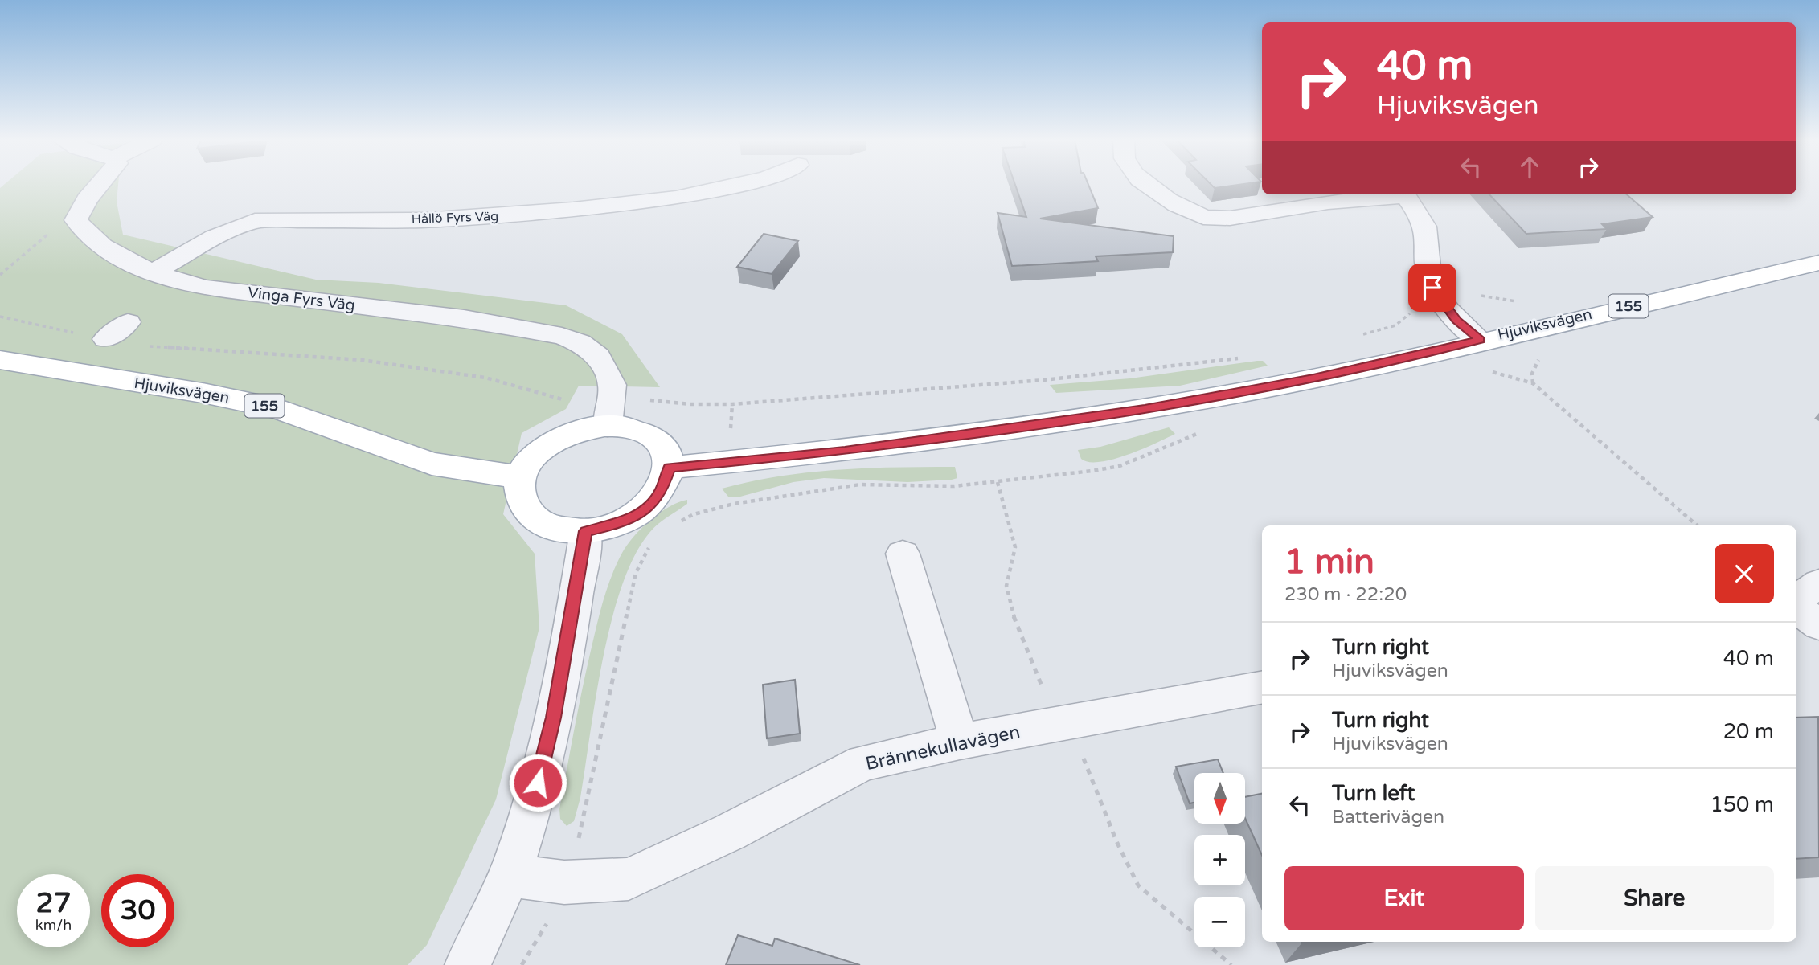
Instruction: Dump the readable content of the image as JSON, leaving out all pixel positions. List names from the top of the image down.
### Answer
{
  "streets": {
    "main road": ["155", "Hjuviksvägen"],
    "street": ["Hållö Fyrs Väg", "Vinga Fyrs Väg", "Brännekullavägen"]
  },
  "crossings": [
    ["Hållö Fyrs Väg", "Vinga Fyrs Väg"],
    ["Vinga Fyrs Väg", "Hjuviksvägen"]
  ],
  "north": "bottom",
  "page": {
    "turn": ["40 m", "Hjuviksvägen"],
    "heading": ["1 min", "230 m · 22:20"],
    "list": [
      {
        "name": "Turn right",
        "note": "Hjuviksvägen",
        "value": "40 m"
      },
      {
        "name": "Turn right",
        "note": "Hjuviksvägen",
        "value": "20 m"
      },
      {
        "name": "Turn left",
        "note": "Batterivägen",
        "value": "150 m"
      }
    ],
    "map_buttons": ["+", "−"],
    "buttons": ["Exit", "Share"],
    "speed": "27 km/h",
    "limit": "30"
  }
}
